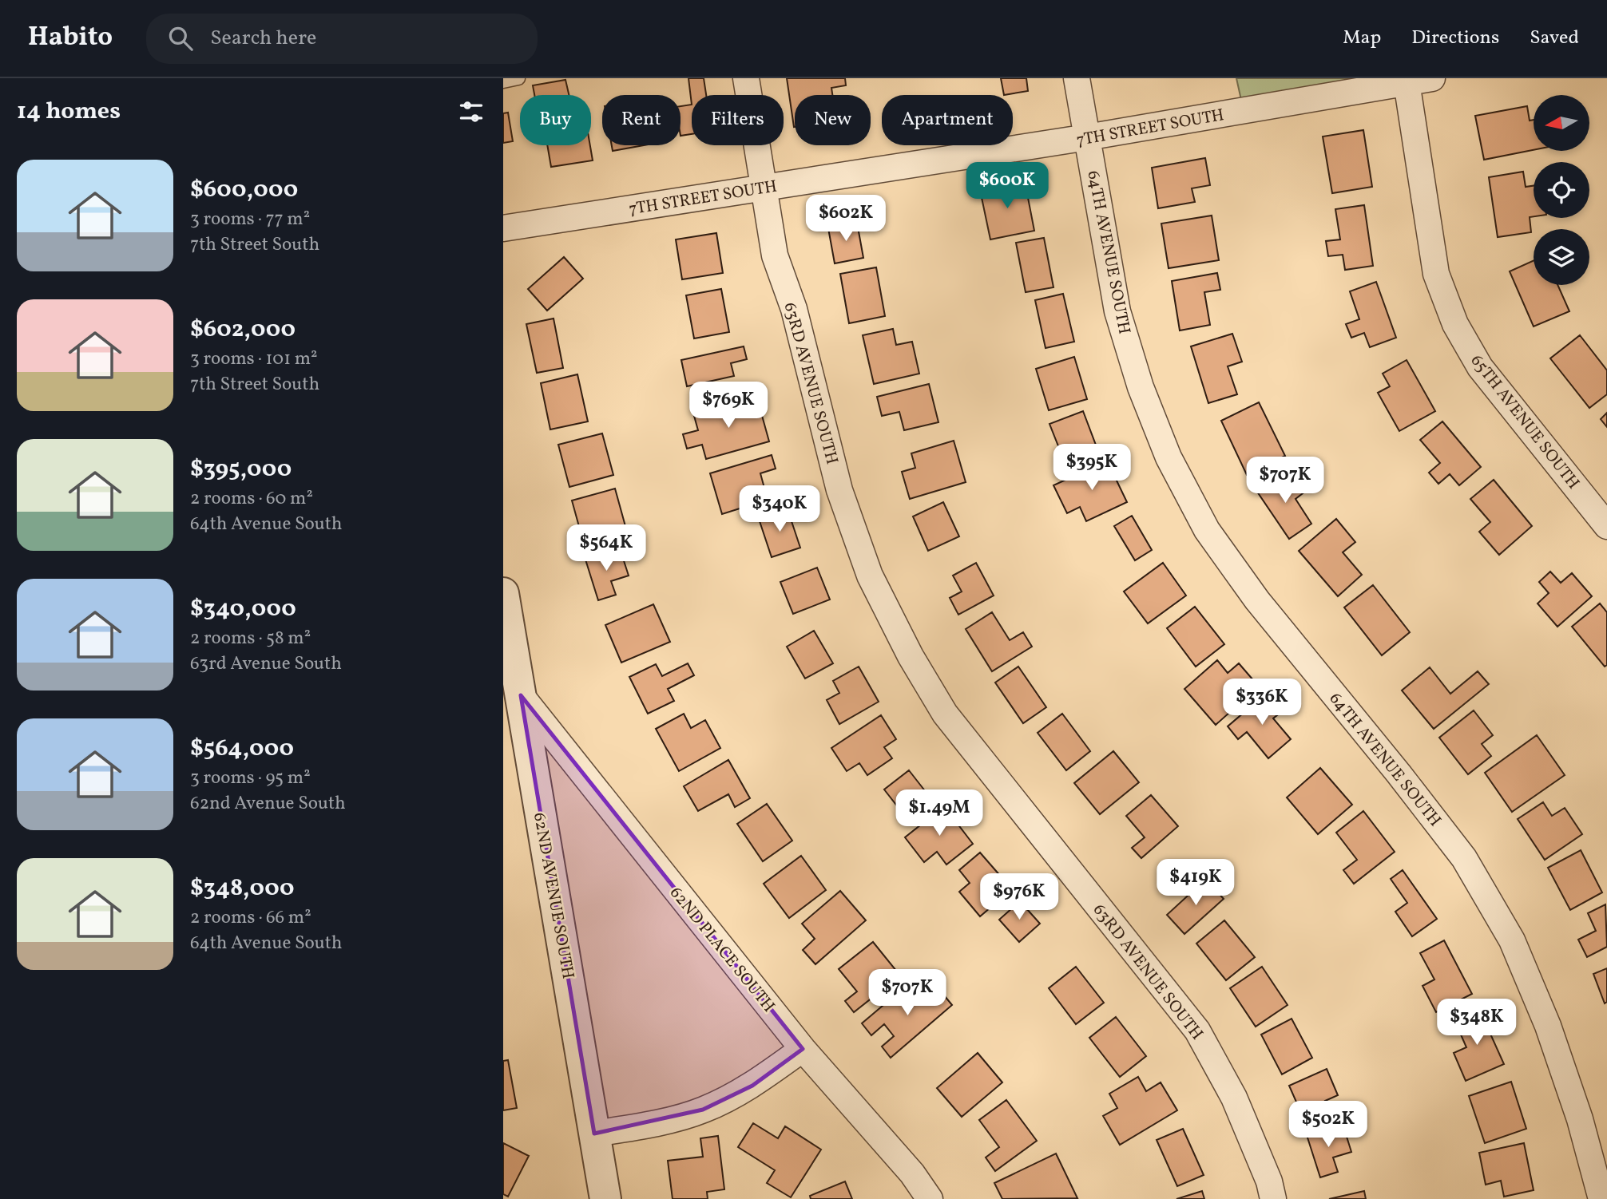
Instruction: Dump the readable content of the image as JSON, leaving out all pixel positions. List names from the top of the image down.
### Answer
{
  "streets": {
    "street": [
      "7TH STREET SOUTH",
      "64TH AVENUE SOUTH",
      "63RD AVENUE SOUTH",
      "65TH AVENUE SOUTH",
      "62ND AVENUE SOUTH",
      "62ND PLACE SOUTH"
    ]
  },
  "crossings": [
    ["7TH STREET SOUTH", "64TH AVENUE SOUTH"],
    ["7TH STREET SOUTH", "63RD AVENUE SOUTH"],
    ["7TH STREET SOUTH", "65TH AVENUE SOUTH"],
    ["62ND AVENUE SOUTH", "62ND PLACE SOUTH"]
  ],
  "north": "left",
  "page": {
    "header": "Habito",
    "search": "Search here",
    "nav": ["Map", "Directions", "Saved"],
    "heading": "14 homes",
    "chip": [
      "Buy",
      "Rent",
      "Filters",
      "New",
      "Apartment"
    ],
    "list": [
      {
        "name": "$600,000",
        "note": "3 rooms · 77 m² · 7th Street South"
      },
      {
        "name": "$602,000",
        "note": "3 rooms · 101 m² · 7th Street South"
      },
      {
        "name": "$395,000",
        "note": "2 rooms · 60 m² · 64th Avenue South"
      },
      {
        "name": "$340,000",
        "note": "2 rooms · 58 m² · 63rd Avenue South"
      },
      {
        "name": "$564,000",
        "note": "3 rooms · 95 m² · 62nd Avenue South"
      },
      {
        "name": "$348,000",
        "note": "2 rooms · 66 m² · 64th Avenue South"
      }
    ],
    "price": [
      "$600K",
      "$602K",
      "$769K",
      "$395K",
      "$707K",
      "$340K",
      "$564K",
      "$336K",
      "$1.49M",
      "$419K",
      "$976K",
      "$707K",
      "$348K",
      "$502K"
    ]
  }
}
